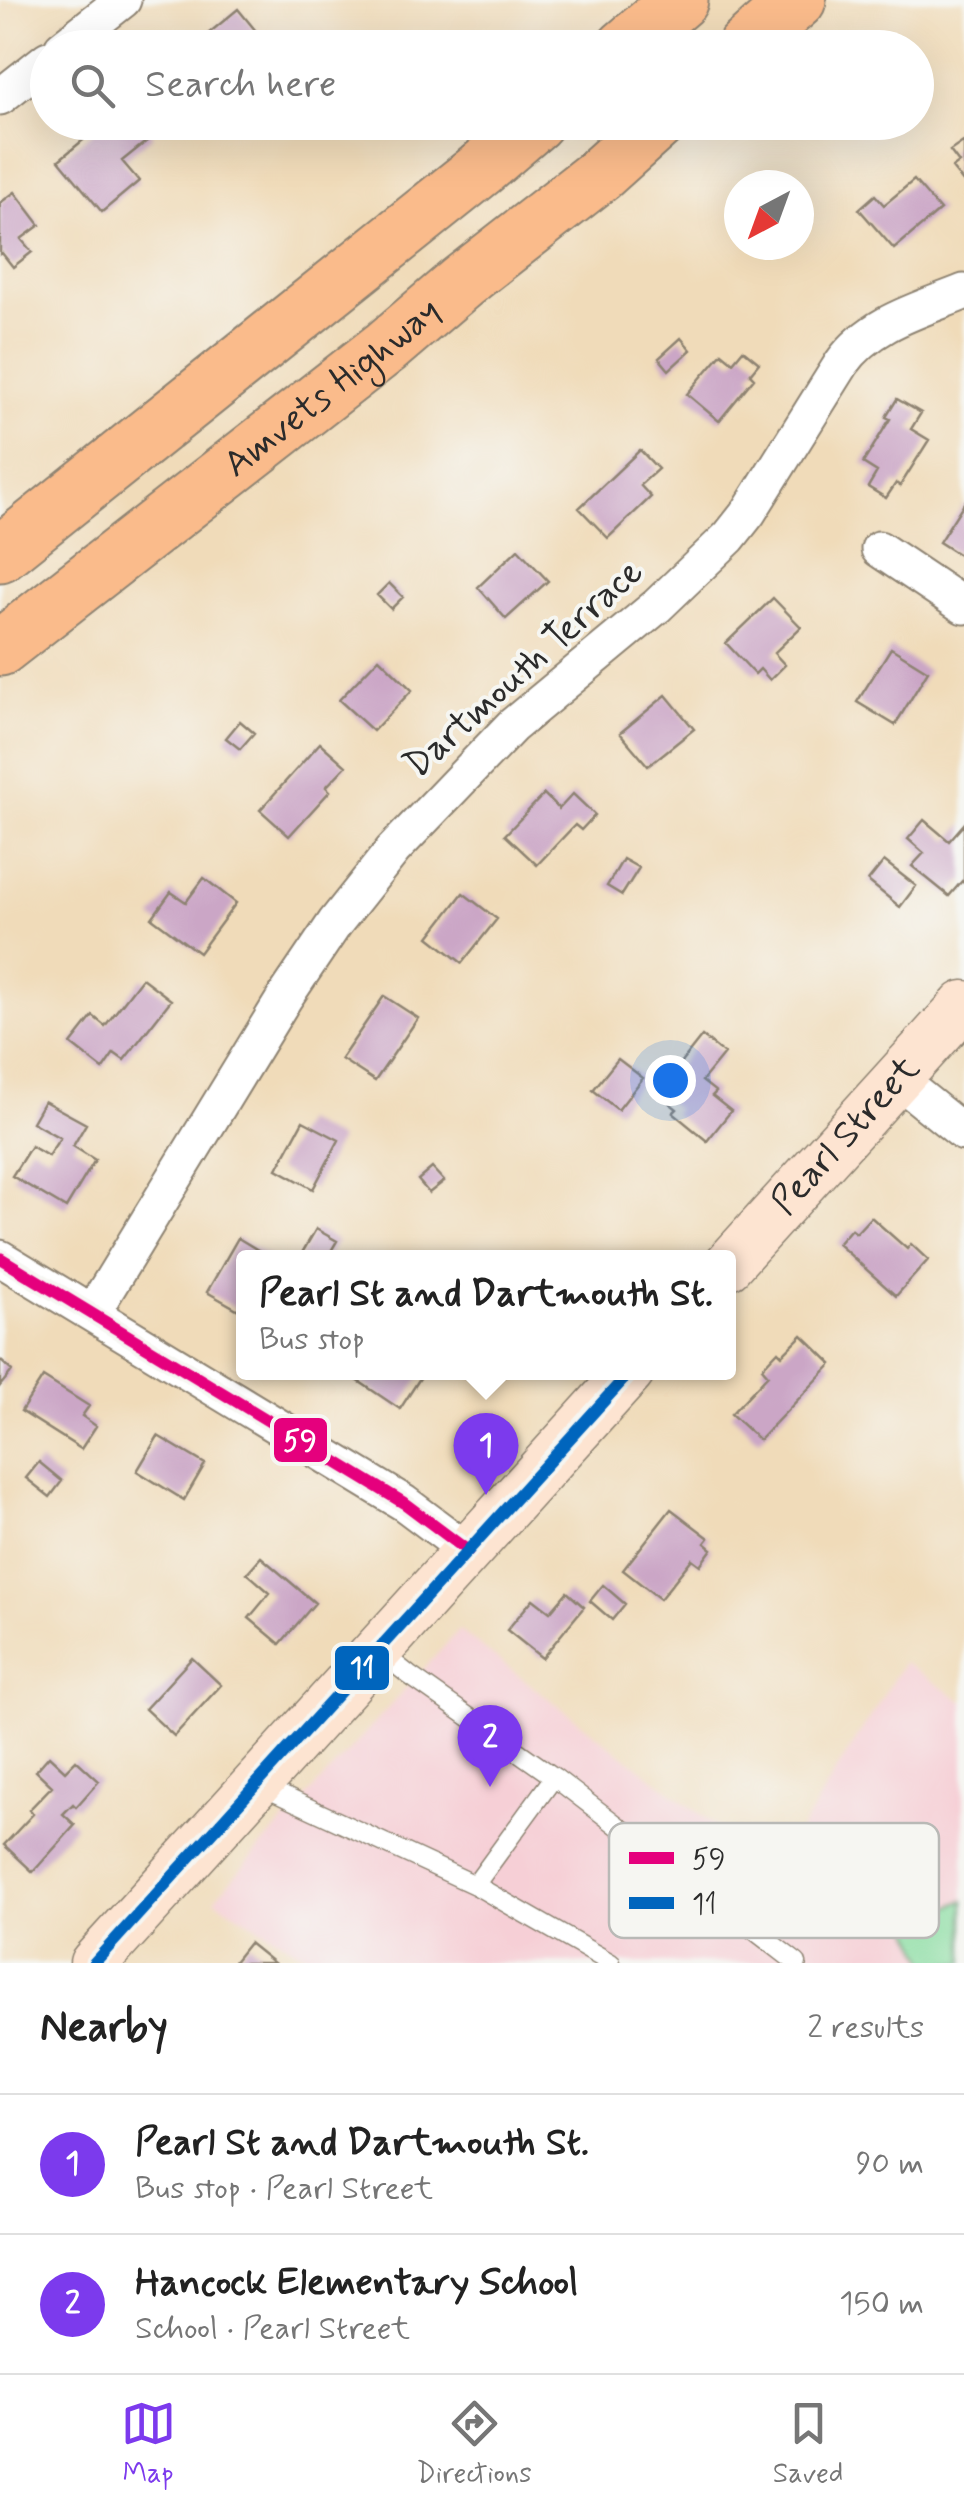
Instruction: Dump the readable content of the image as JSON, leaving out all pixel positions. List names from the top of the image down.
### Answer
{
  "streets": {
    "highway": ["Amvets Highway"],
    "street": ["Dartmouth Terrace", "Pearl Street"]
  },
  "lines": ["transit line 59", "transit line 11"],
  "legend": ["59", "11"],
  "north": "bottom left",
  "page": {
    "search": "Search here",
    "popup": ["Pearl St and Dartmouth St.", "Bus stop"],
    "pins": ["1", "2"],
    "heading": ["Nearby", "2 results"],
    "list": [
      {
        "mark": "1",
        "name": "Pearl St and Dartmouth St.",
        "note": "Bus stop · Pearl Street",
        "value": "90 m"
      },
      {
        "mark": "2",
        "name": "Hancock Elementary School",
        "note": "School · Pearl Street",
        "value": "150 m"
      }
    ],
    "nav": ["Map", "Directions", "Saved"]
  }
}
